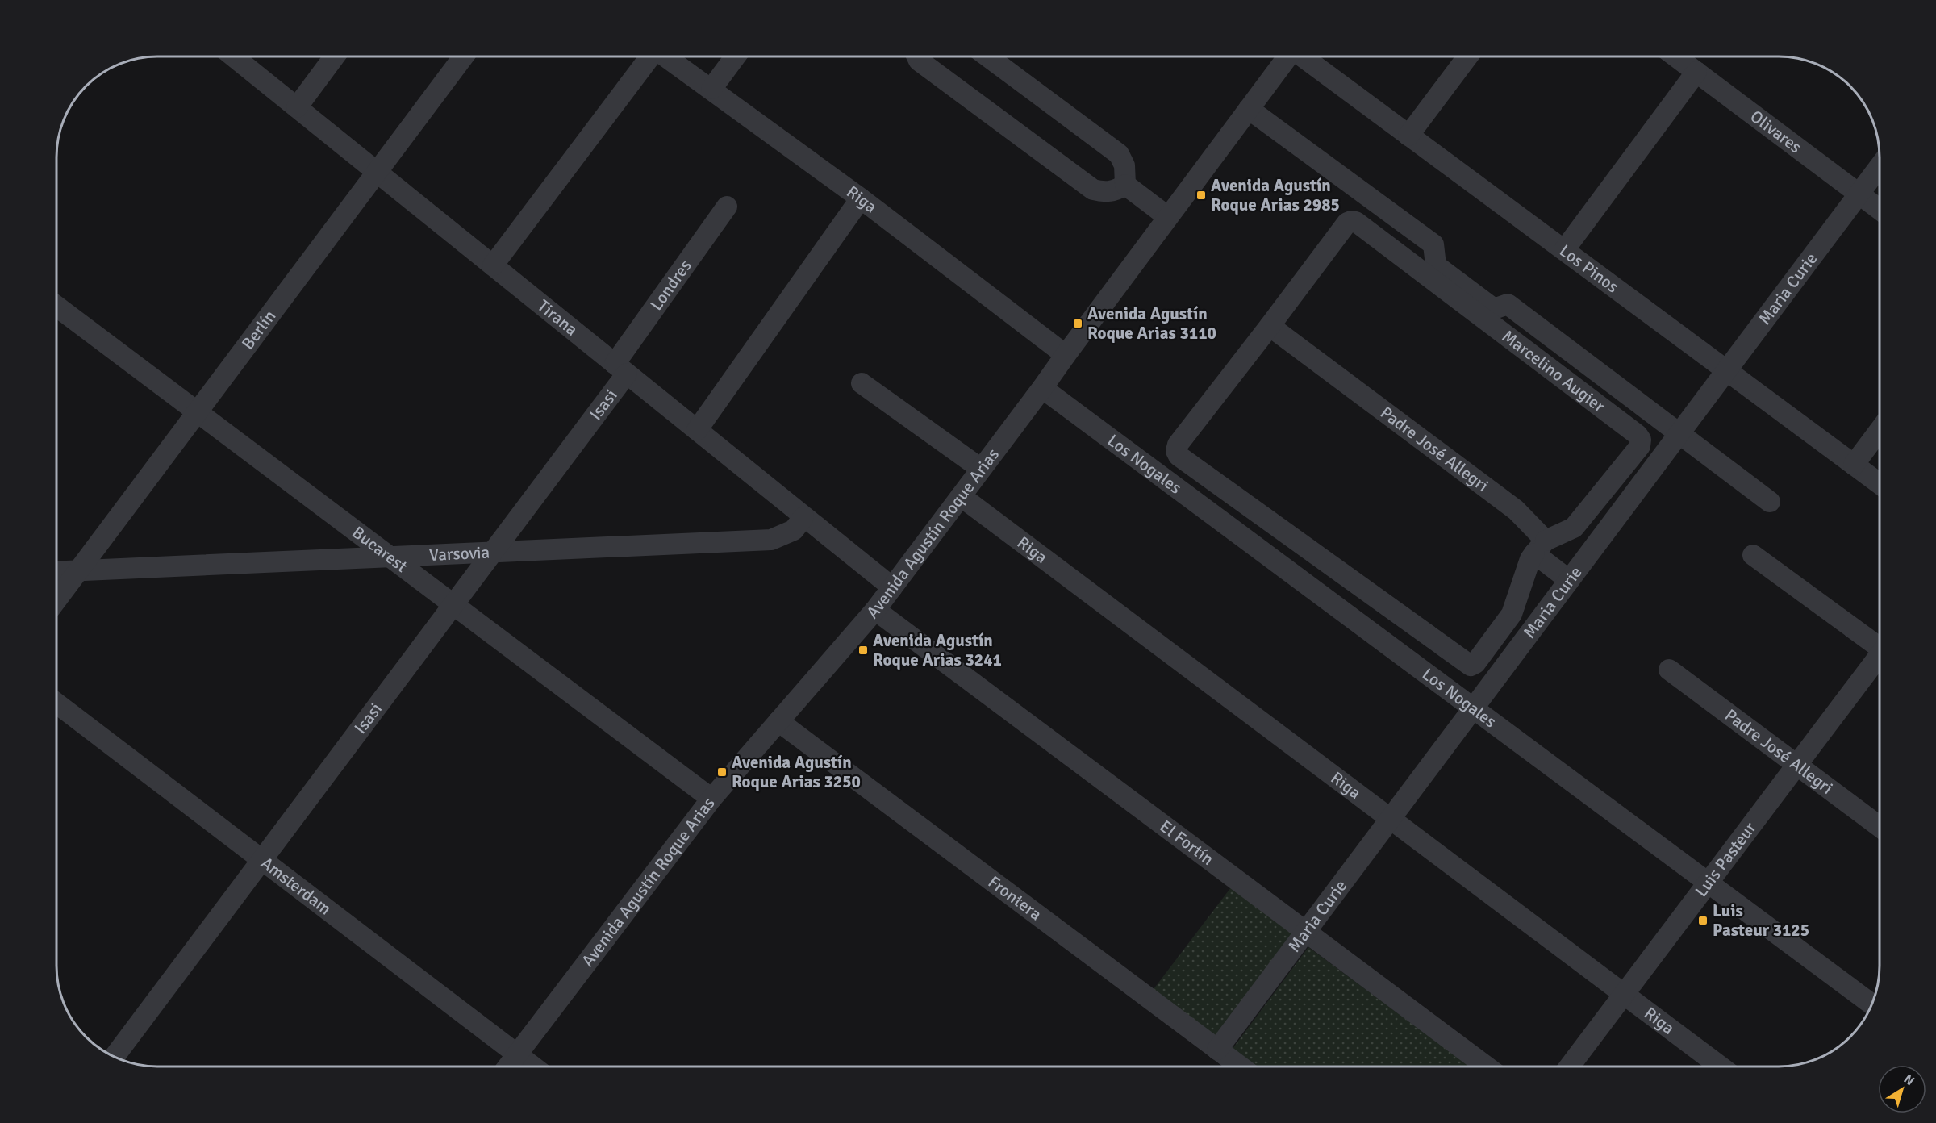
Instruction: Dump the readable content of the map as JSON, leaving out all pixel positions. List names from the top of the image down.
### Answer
{
  "streets": {
    "street": [
      "Olivares",
      "Riga",
      "Los Pinos",
      "Londres",
      "Maria Curie",
      "Tirana",
      "Berlín",
      "Marcelino Augier",
      "Isasi",
      "Padre José Allegri",
      "Los Nogales",
      "Avenida Agustín Roque Arias",
      "Bucarest",
      "Varsovia",
      "El Fortín",
      "Luis Pasteur",
      "Amsterdam",
      "Frontera"
    ]
  },
  "crossings": [
    ["Olivares", "Maria Curie"],
    ["Riga", "Maria Curie"],
    ["Riga", "Avenida Agustín Roque Arias"],
    ["Riga", "Luis Pasteur"],
    ["Los Pinos", "Maria Curie"],
    ["Londres", "Tirana"],
    ["Londres", "Isasi"],
    ["Maria Curie", "Padre José Allegri"],
    ["Maria Curie", "Los Nogales"],
    ["Maria Curie", "El Fortín"],
    ["Maria Curie", "Frontera"],
    ["Tirana", "Berlín"],
    ["Tirana", "Isasi"],
    ["Tirana", "Avenida Agustín Roque Arias"],
    ["Tirana", "Varsovia"],
    ["Berlín", "Bucarest"],
    ["Berlín", "Varsovia"],
    ["Marcelino Augier", "Padre José Allegri"],
    ["Isasi", "Bucarest"],
    ["Isasi", "Varsovia"],
    ["Isasi", "Amsterdam"],
    ["Padre José Allegri", "Luis Pasteur"],
    ["Los Nogales", "Avenida Agustín Roque Arias"],
    ["Los Nogales", "Luis Pasteur"],
    ["Avenida Agustín Roque Arias", "Bucarest"],
    ["Avenida Agustín Roque Arias", "El Fortín"],
    ["Avenida Agustín Roque Arias", "Amsterdam"],
    ["Avenida Agustín Roque Arias", "Frontera"],
    ["Bucarest", "Varsovia"]
  ],
  "places": {
    "transit": [
      "Avenida Agustín Roque Arias 2985",
      "Avenida Agustín Roque Arias 3110",
      "Avenida Agustín Roque Arias 3241",
      "Avenida Agustín Roque Arias 3250",
      "Luis Pasteur 3125"
    ]
  },
  "north": "top right"
}
